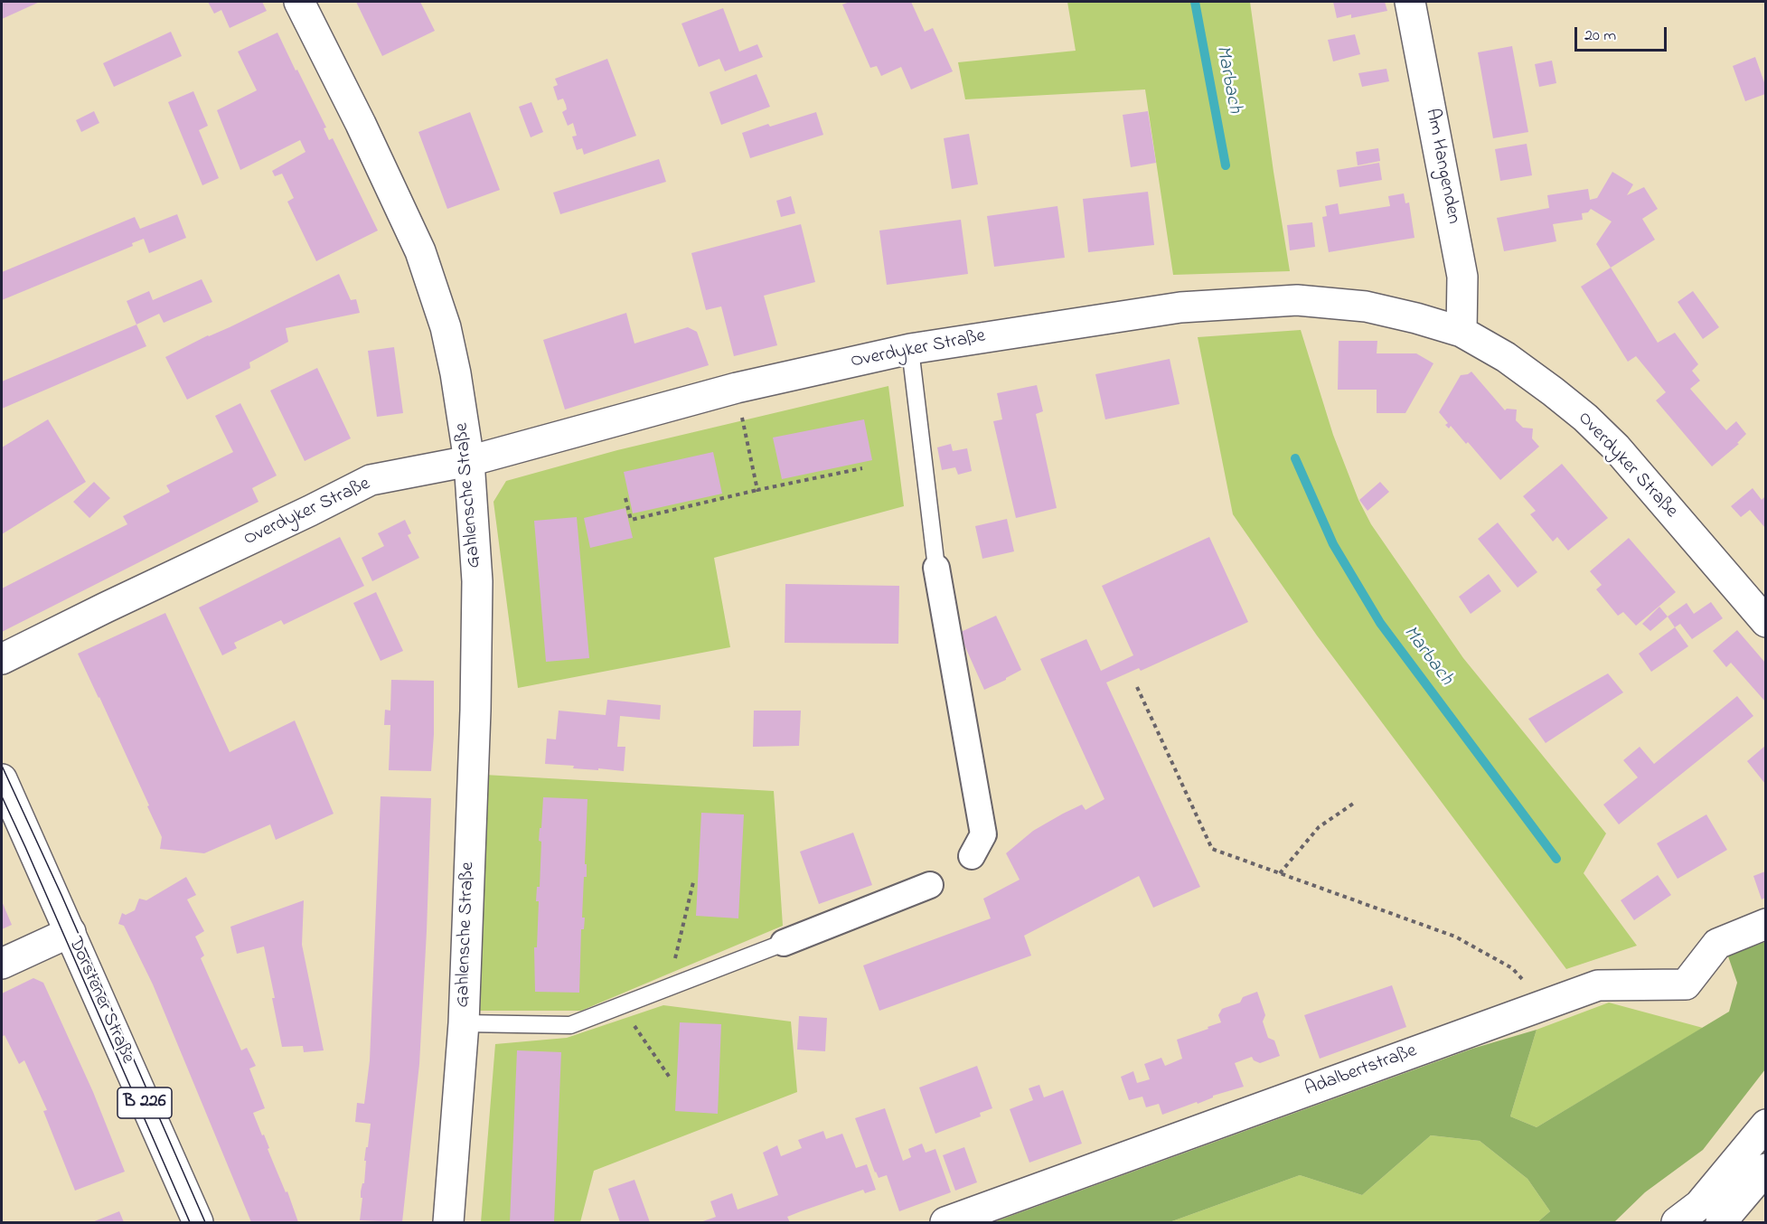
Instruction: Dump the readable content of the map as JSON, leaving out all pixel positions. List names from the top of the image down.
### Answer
{
  "streets": {
    "main road": [
      "Am Hangenden",
      "Overdyker Straße",
      "Gahlensche Straße",
      "Dorstener Straße",
      "Adalbertstraße",
      "B 226"
    ]
  },
  "crossings": [
    ["Am Hangenden", "Overdyker Straße"],
    ["Overdyker Straße", "Gahlensche Straße"]
  ],
  "water": ["Marbach"],
  "scale_bar": "20 m"
}
